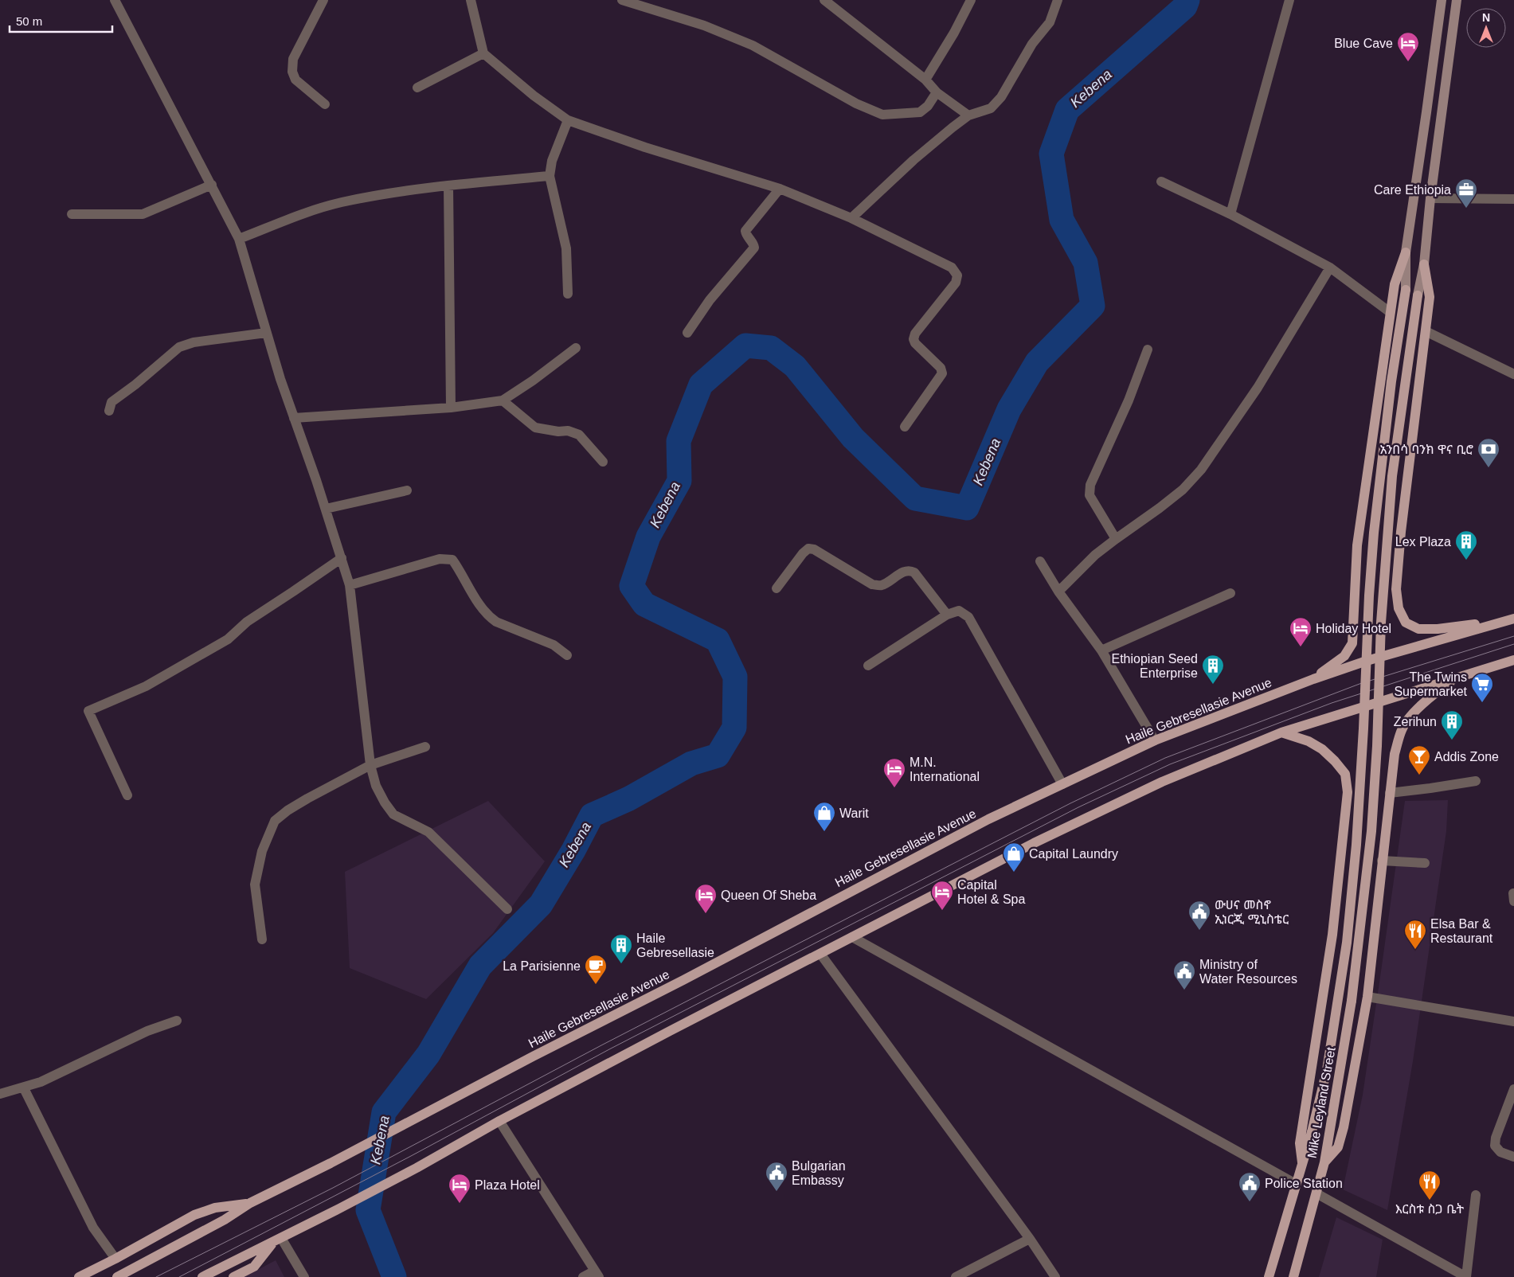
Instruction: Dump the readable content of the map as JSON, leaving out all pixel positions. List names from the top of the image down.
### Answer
{
  "streets": {
    "main road": ["Haile Gebresellasie Avenue", "Mike Leyland Street"]
  },
  "water": ["Kebena"],
  "places": {
    "hotel": [
      "Blue Cave",
      "Holiday Hotel",
      "M.N. International",
      "Capital Hotel & Spa",
      "Queen Of Sheba",
      "Plaza Hotel"
    ],
    "office": ["Care Ethiopia"],
    "bank": ["አንበሳ ባንክ ዋና ቢሮ"],
    "building": [
      "Lex Plaza",
      "Ethiopian Seed Enterprise",
      "Zerihun",
      "Haile Gebresellasie"
    ],
    "supermarket": ["The Twins Supermarket"],
    "bar": ["Addis Zone"],
    "shop": ["Warit", "Capital Laundry"],
    "public building": [
      "ውሀና መስኖ ኢነርጂ ሚኒስቴር",
      "Ministry of Water Resources",
      "Bulgarian Embassy",
      "Police Station"
    ],
    "restaurant": ["Elsa Bar & Restaurant", "እርስቱ ስጋ ቤት"],
    "cafe": ["La Parisienne"]
  },
  "scale_bar": "50 m",
  "north": "top"
}
